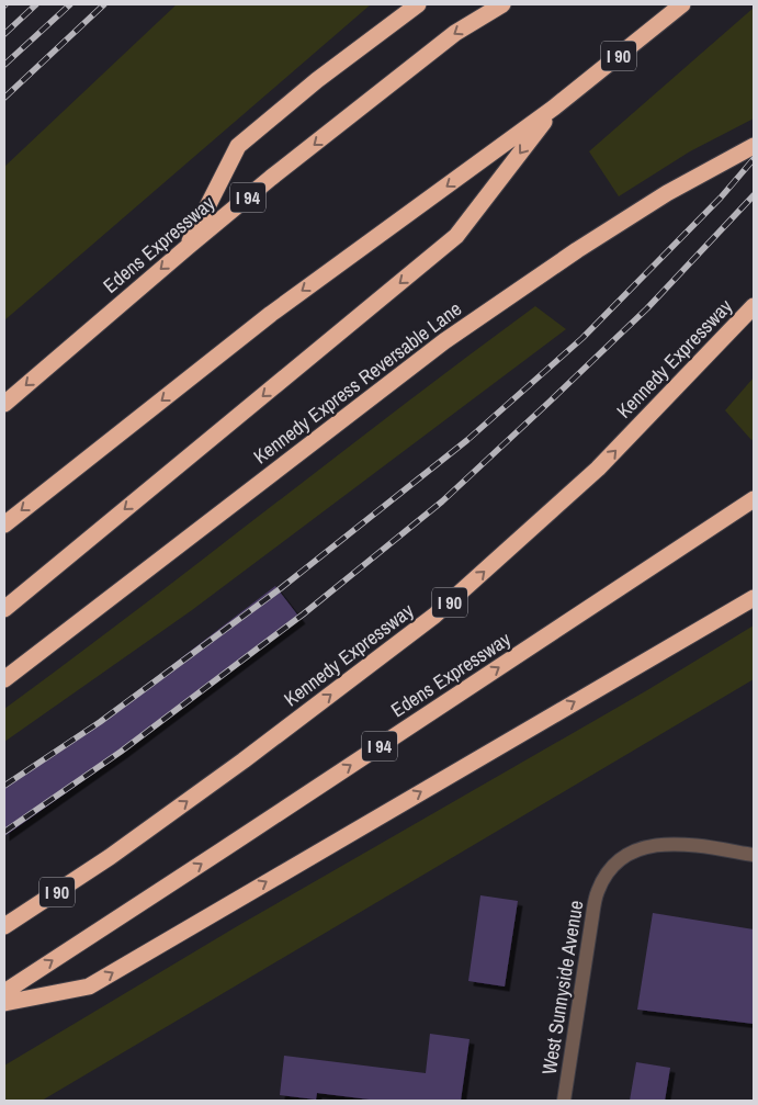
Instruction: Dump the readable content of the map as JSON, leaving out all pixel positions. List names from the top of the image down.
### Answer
{
  "streets": {
    "highway": [
      "I 90",
      "I 94",
      "Edens Expressway",
      "Kennedy Expressway",
      "Kennedy Express Reversable Lane"
    ],
    "street": ["West Sunnyside Avenue"]
  }
}
